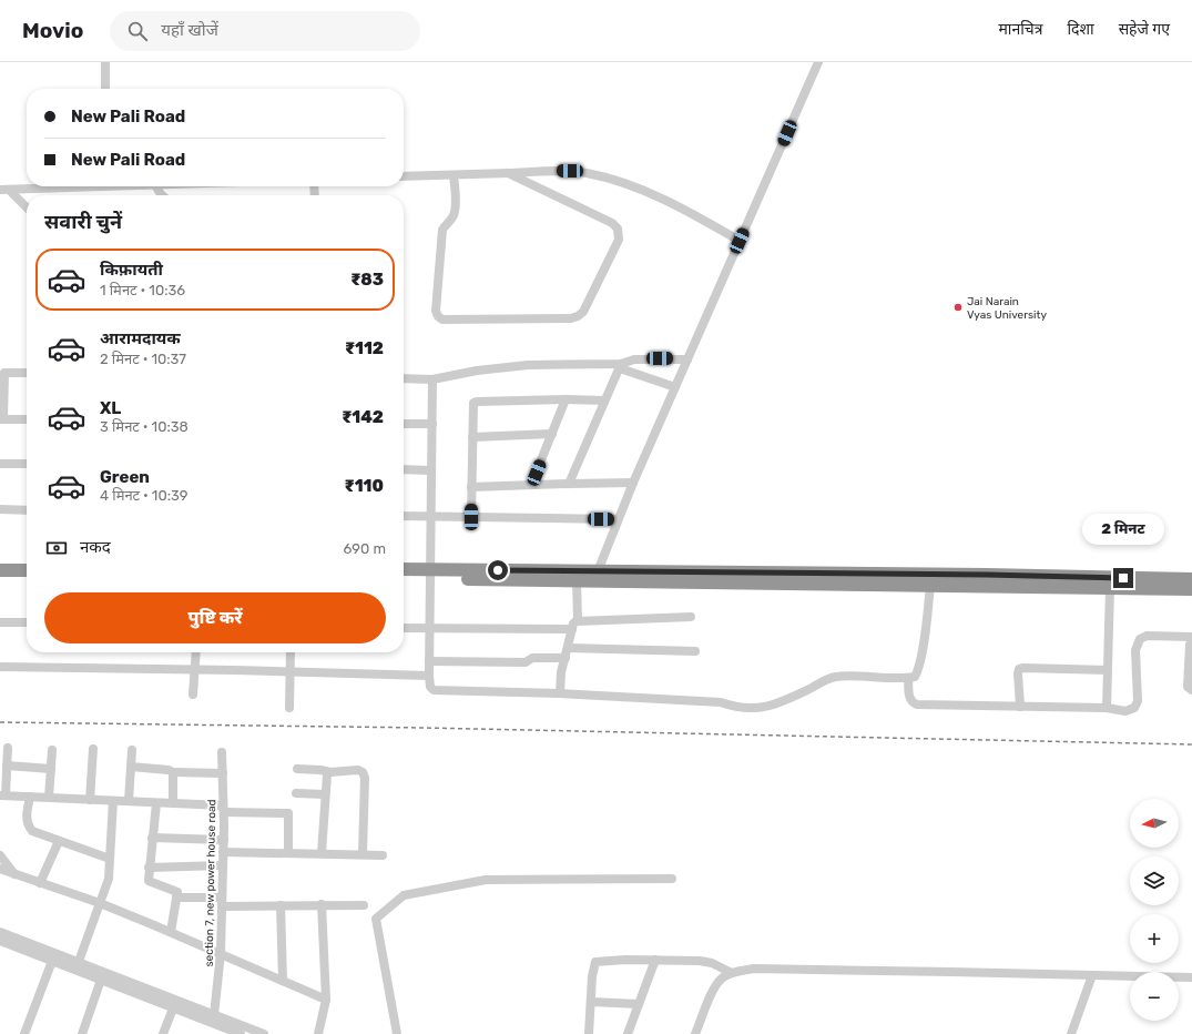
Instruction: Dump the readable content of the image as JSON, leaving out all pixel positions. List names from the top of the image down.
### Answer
{
  "streets": {
    "street": ["section 7, new power house road"]
  },
  "places": ["Jai Narain Vyas University"],
  "north": "left",
  "page": {
    "header": "Movio",
    "search": "यहाँ खोजें",
    "nav": ["मानचित्र", "दिशा", "सहेजे गए"],
    "banner": ["New Pali Road", "New Pali Road"],
    "heading": "सवारी चुनें",
    "list": [
      {
        "name": "किफ़ायती",
        "note": "1 मिनट · 10:36",
        "value": "₹83"
      },
      {
        "name": "आरामदायक",
        "note": "2 मिनट · 10:37",
        "value": "₹112"
      },
      {
        "name": "XL",
        "note": "3 मिनट · 10:38",
        "value": "₹142"
      },
      {
        "name": "Green",
        "note": "4 मिनट · 10:39",
        "value": "₹110"
      }
    ],
    "bubble": "2 मिनट",
    "pay": ["नकद", "690 m"],
    "buttons": "पुष्टि करें",
    "map_buttons": ["+", "−"]
  }
}
